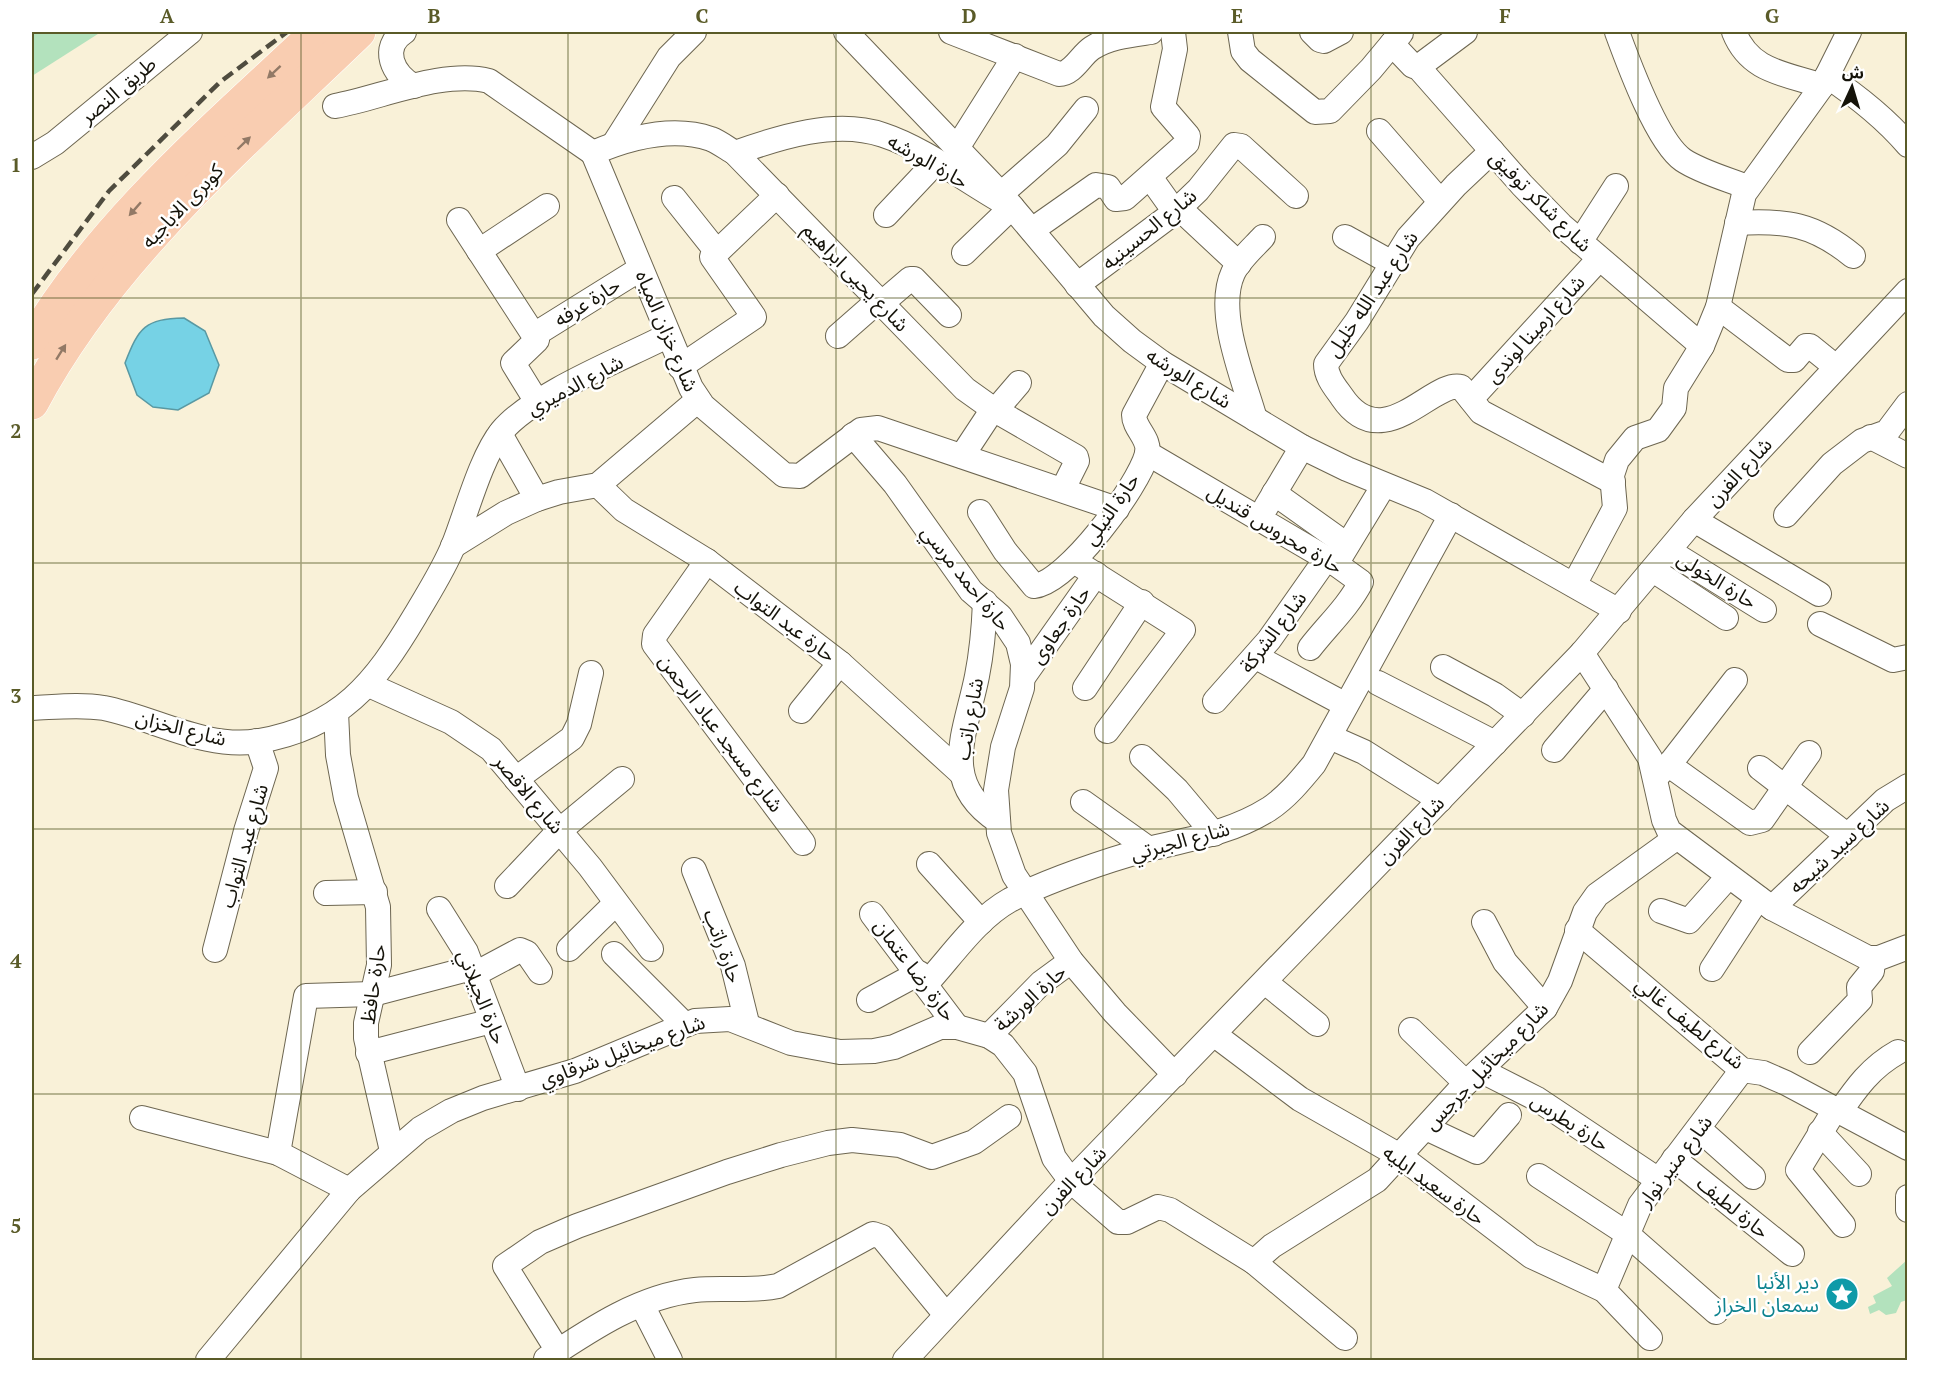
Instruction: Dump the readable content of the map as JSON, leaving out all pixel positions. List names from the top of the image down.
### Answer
{
  "streets": {
    "highway": ["كوبرى الاباجيه"],
    "street": [
      "طريق النصر",
      "حارة الورشه",
      "شارع شاكر توفيق",
      "شارع الحسينيه",
      "شارع يحيى ابراهيم",
      "شارع عبد الله خليل",
      "حارة عرفه",
      "شارع ارمينا لوندى",
      "شارع خزان المياه",
      "شارع الورشه",
      "شارع الدميري",
      "شارع الفرن",
      "حارة النيلي",
      "حارة محروس قنديل",
      "حارة احمد مرسي",
      "حارة الخولى",
      "حارة عبد التواب",
      "حارة جعاوى",
      "شارع الشركة",
      "شارع راتب",
      "شارع الخزان",
      "شارع مسجد عباد الرحمن",
      "شارع الاقصر",
      "شارع الجبرتي",
      "شارع عبد التواب",
      "شارع سيد شيحه",
      "حارة راتب",
      "حارة رضا عتمان",
      "حارة حافظ",
      "حارة الجيلاني",
      "حارة الورشة",
      "شارع لطيف غالي",
      "شارع ميخائيل شرقاوي",
      "شارع ميخائيل جرجس",
      "حارة بطرس",
      "شارع منير نوار",
      "حارة سعيد ايليه",
      "حارة لطيف"
    ]
  },
  "crossings": [
    ["حارة الورشه", "شارع يحيى ابراهيم"],
    ["حارة الورشه", "شارع الورشه"],
    ["شارع شاكر توفيق", "شارع عبد الله خليل"],
    ["شارع شاكر توفيق", "شارع ارمينا لوندى"],
    ["شارع الحسينيه", "شارع الورشه"],
    ["شارع يحيى ابراهيم", "شارع خزان المياه"],
    ["شارع عبد الله خليل", "شارع ارمينا لوندى"],
    ["حارة عرفه", "شارع خزان المياه"],
    ["شارع خزان المياه", "شارع الدميري"],
    ["شارع خزان المياه", "حارة النيلي"],
    ["شارع خزان المياه", "حارة احمد مرسي"],
    ["شارع الورشه", "شارع الفرن"],
    ["شارع الورشه", "حارة النيلي"],
    ["شارع الورشه", "شارع الشركة"],
    ["شارع الورشه", "شارع الجبرتي"],
    ["شارع الدميري", "شارع الخزان"],
    ["شارع الفرن", "حارة احمد مرسي"],
    ["شارع الفرن", "حارة الخولى"],
    ["شارع الفرن", "شارع ميخائيل شرقاوي"],
    ["شارع الفرن", "حارة سعيد ايليه"],
    ["حارة النيلي", "حارة محروس قنديل"],
    ["حارة محروس قنديل", "شارع الشركة"],
    ["حارة احمد مرسي", "حارة جعاوى"],
    ["حارة احمد مرسي", "شارع راتب"],
    ["حارة احمد مرسي", "شارع الجبرتي"],
    ["حارة احمد مرسي", "حارة الورشة"],
    ["حارة عبد التواب", "شارع راتب"],
    ["حارة عبد التواب", "شارع مسجد عباد الرحمن"],
    ["شارع الخزان", "شارع الاقصر"],
    ["شارع الخزان", "شارع عبد التواب"],
    ["شارع الخزان", "حارة حافظ"],
    ["شارع الجبرتي", "حارة رضا عتمان"],
    ["حارة راتب", "شارع ميخائيل شرقاوي"],
    ["حارة رضا عتمان", "شارع ميخائيل شرقاوي"],
    ["حارة حافظ", "شارع ميخائيل شرقاوي"],
    ["حارة الجيلاني", "شارع ميخائيل شرقاوي"],
    ["حارة الورشة", "شارع ميخائيل شرقاوي"],
    ["شارع لطيف غالي", "شارع ميخائيل جرجس"],
    ["شارع لطيف غالي", "شارع منير نوار"],
    ["شارع ميخائيل شرقاوي", "شارع ميخائيل جرجس"],
    ["شارع ميخائيل جرجس", "حارة بطرس"],
    ["شارع ميخائيل جرجس", "حارة سعيد ايليه"],
    ["حارة بطرس", "شارع منير نوار"],
    ["شارع منير نوار", "حارة سعيد ايليه"],
    ["شارع منير نوار", "حارة لطيف"]
  ],
  "places": {
    "place": ["دير الأنبا سمعان الخراز"]
  },
  "north": "top",
  "grid": {
    "columns": [
      "A",
      "B",
      "C",
      "D",
      "E",
      "F",
      "G"
    ],
    "rows": [
      "1",
      "2",
      "3",
      "4",
      "5"
    ]
  }
}
